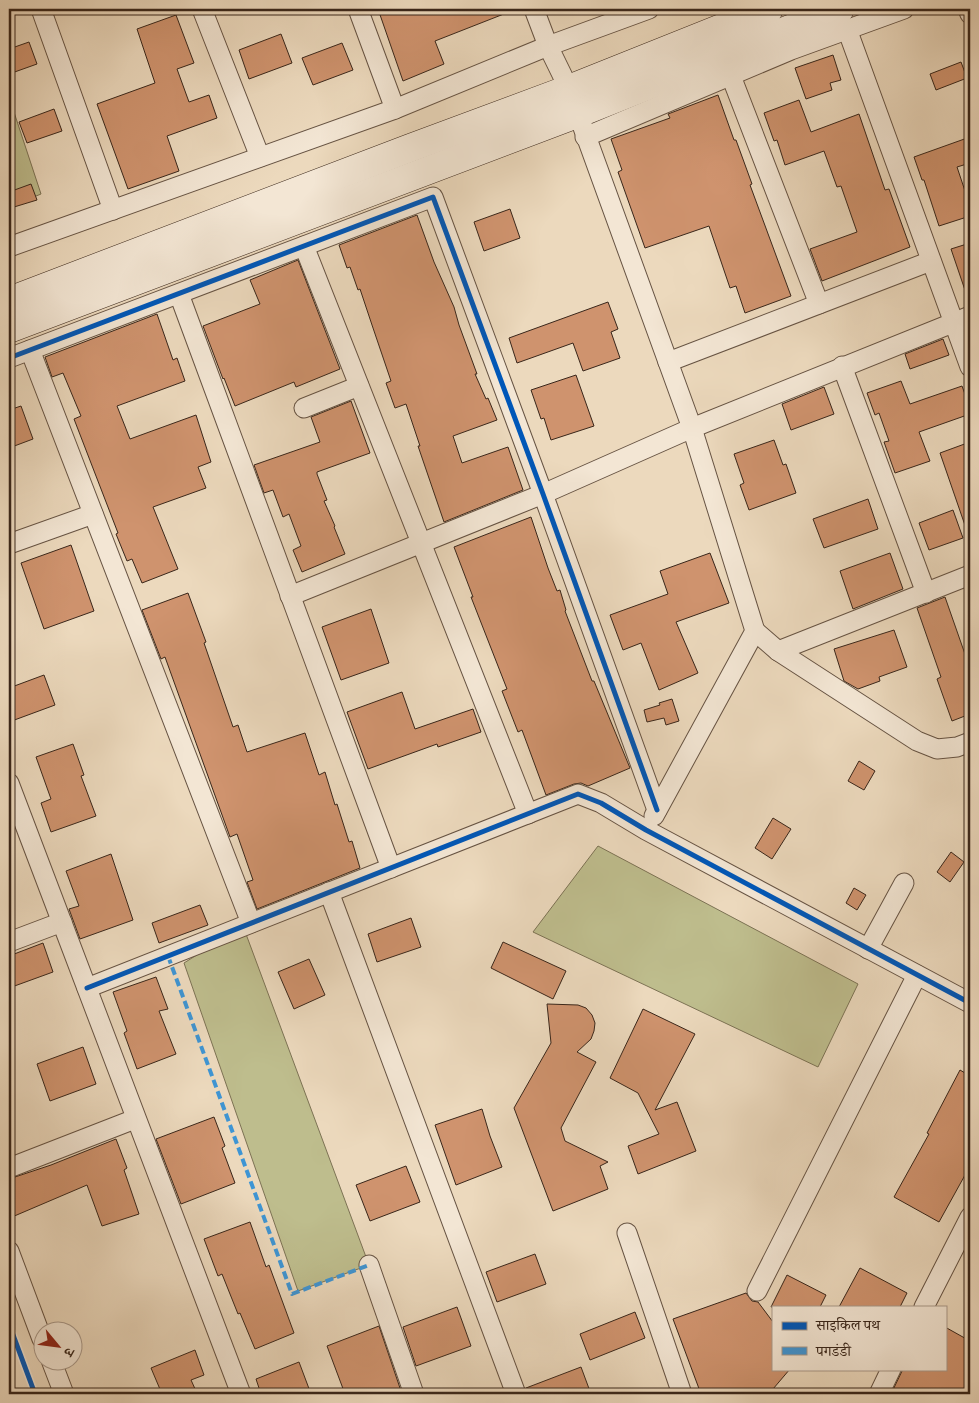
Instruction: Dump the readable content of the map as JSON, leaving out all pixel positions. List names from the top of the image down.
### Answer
{
  "legend": ["साइकिल पथ", "पगडंडी"],
  "north": "bottom right"
}
